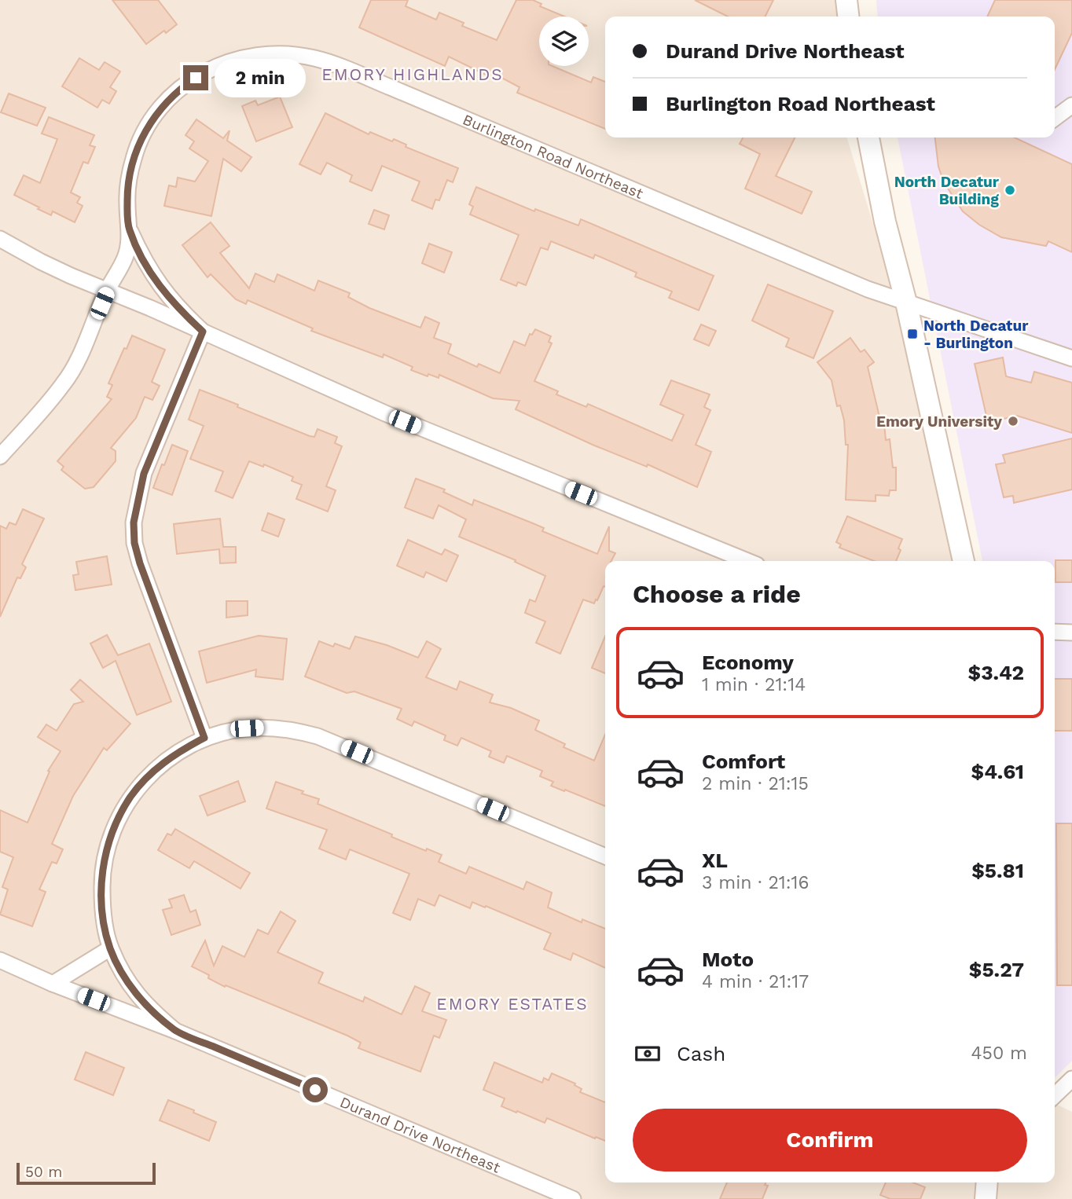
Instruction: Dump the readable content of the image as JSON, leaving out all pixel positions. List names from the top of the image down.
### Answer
{
  "streets": {
    "street": ["Burlington Road Northeast", "Durand Drive Northeast"]
  },
  "districts": ["EMORY HIGHLANDS", "EMORY ESTATES"],
  "places": {
    "other": ["North Decatur Building", "Emory University"],
    "transit": ["North Decatur - Burlington"]
  },
  "scale_bar": "50 m",
  "page": {
    "banner": ["Durand Drive Northeast", "Burlington Road Northeast"],
    "bubble": "2 min",
    "heading": "Choose a ride",
    "list": [
      {
        "name": "Economy",
        "note": "1 min · 21:14",
        "value": "$3.42"
      },
      {
        "name": "Comfort",
        "note": "2 min · 21:15",
        "value": "$4.61"
      },
      {
        "name": "XL",
        "note": "3 min · 21:16",
        "value": "$5.81"
      },
      {
        "name": "Moto",
        "note": "4 min · 21:17",
        "value": "$5.27"
      }
    ],
    "pay": ["Cash", "450 m"],
    "buttons": "Confirm",
    "scale": "50 m"
  }
}
